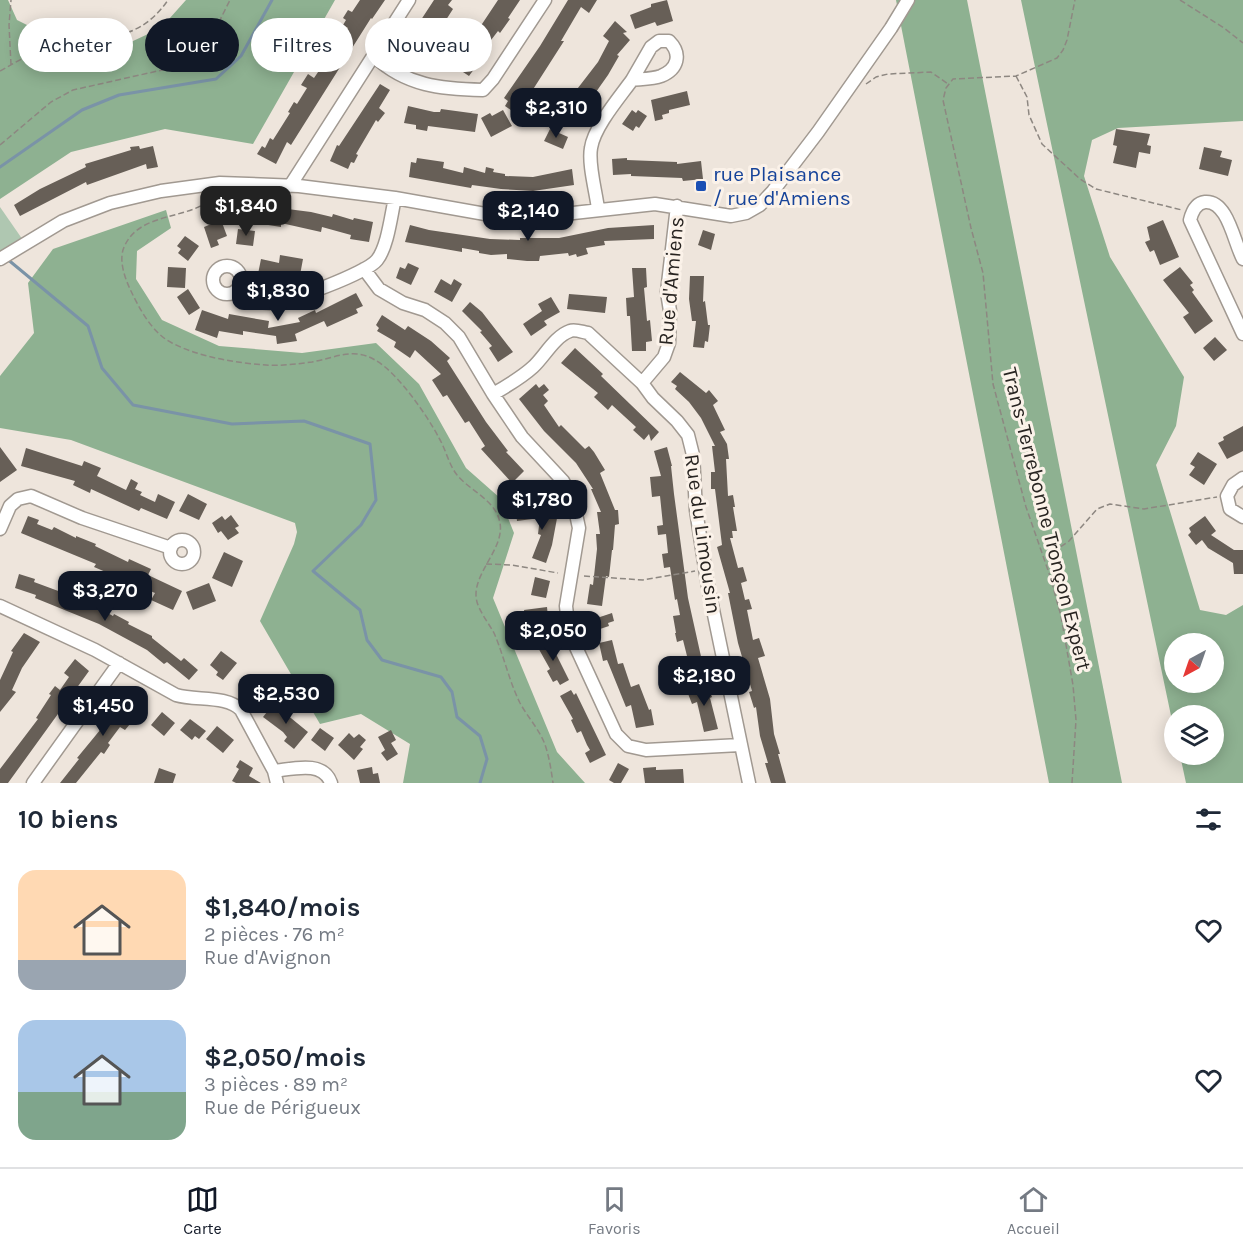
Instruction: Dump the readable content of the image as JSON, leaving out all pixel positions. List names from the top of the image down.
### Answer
{
  "streets": {
    "street": ["Rue d'Amiens", "Rue du Limousin"],
    "path": ["Trans-Terrebonne Tronçon Expert"]
  },
  "crossings": [
    ["Rue d'Amiens", "Rue du Limousin"]
  ],
  "places": {
    "transit": ["rue Plaisance / rue d'Amiens"]
  },
  "north": "bottom left",
  "page": {
    "chip": [
      "Acheter",
      "Louer",
      "Filtres",
      "Nouveau"
    ],
    "price": [
      "$2,310",
      "$1,840",
      "$2,140",
      "$1,830",
      "$1,780",
      "$3,270",
      "$2,050",
      "$2,180",
      "$2,530",
      "$1,450"
    ],
    "heading": "10 biens",
    "list": [
      {
        "name": "$1,840/mois",
        "note": "2 pièces · 76 m² · Rue d'Avignon"
      },
      {
        "name": "$2,050/mois",
        "note": "3 pièces · 89 m² · Rue de Périgueux"
      }
    ],
    "tabs": ["Carte", "Favoris", "Accueil"]
  }
}
